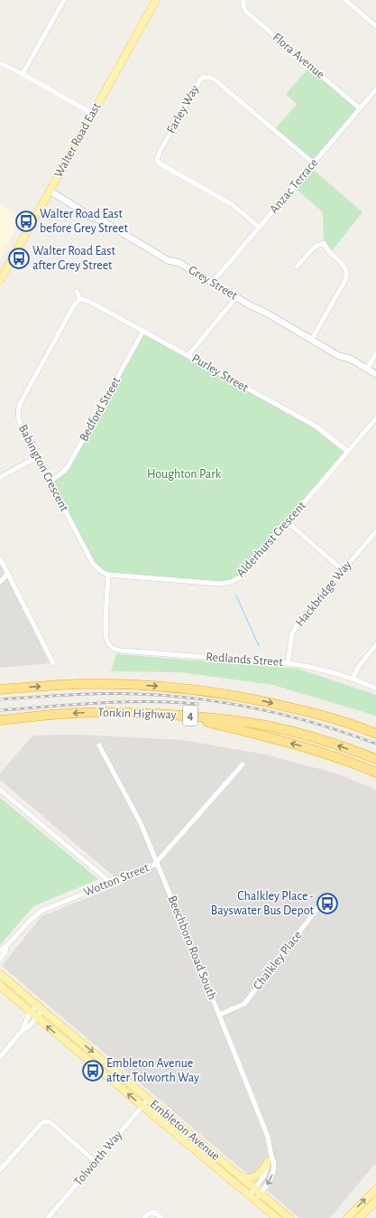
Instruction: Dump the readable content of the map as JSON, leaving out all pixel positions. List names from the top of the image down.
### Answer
{
  "streets": {
    "highway": ["Tonkin Highway", "4"],
    "main road": ["Walter Road East", "Embleton Avenue"],
    "street": [
      "Flora Avenue",
      "Farley Way",
      "Anzac Terrace",
      "Grey Street",
      "Purley Street",
      "Bedford Street",
      "Babington Crescent",
      "Alderhurst Crescent",
      "Hackbridge Way",
      "Redlands Street",
      "Wotton Street",
      "Beechboro Road South",
      "Chalkley Place",
      "Tolworth Way"
    ]
  },
  "crossings": [
    ["Flora Avenue", "Anzac Terrace"],
    ["Farley Way", "Anzac Terrace"],
    ["Walter Road East", "Grey Street"],
    ["Anzac Terrace", "Grey Street"],
    ["Purley Street", "Bedford Street"],
    ["Purley Street", "Babington Crescent"],
    ["Purley Street", "Alderhurst Crescent"],
    ["Bedford Street", "Babington Crescent"],
    ["Babington Crescent", "Alderhurst Crescent"],
    ["Babington Crescent", "Redlands Street"],
    ["Alderhurst Crescent", "Redlands Street"],
    ["Hackbridge Way", "Redlands Street"],
    ["Wotton Street", "Beechboro Road South"],
    ["Beechboro Road South", "Chalkley Place"],
    ["Embleton Avenue", "Tolworth Way"]
  ],
  "parks": ["Houghton Park"],
  "places": {
    "bus stop": [
      "Walter Road East before Grey Street",
      "Walter Road East after Grey Street",
      "Chalkley Place - Bayswater Bus Depot",
      "Embleton Avenue after Tolworth Way"
    ]
  }
}
